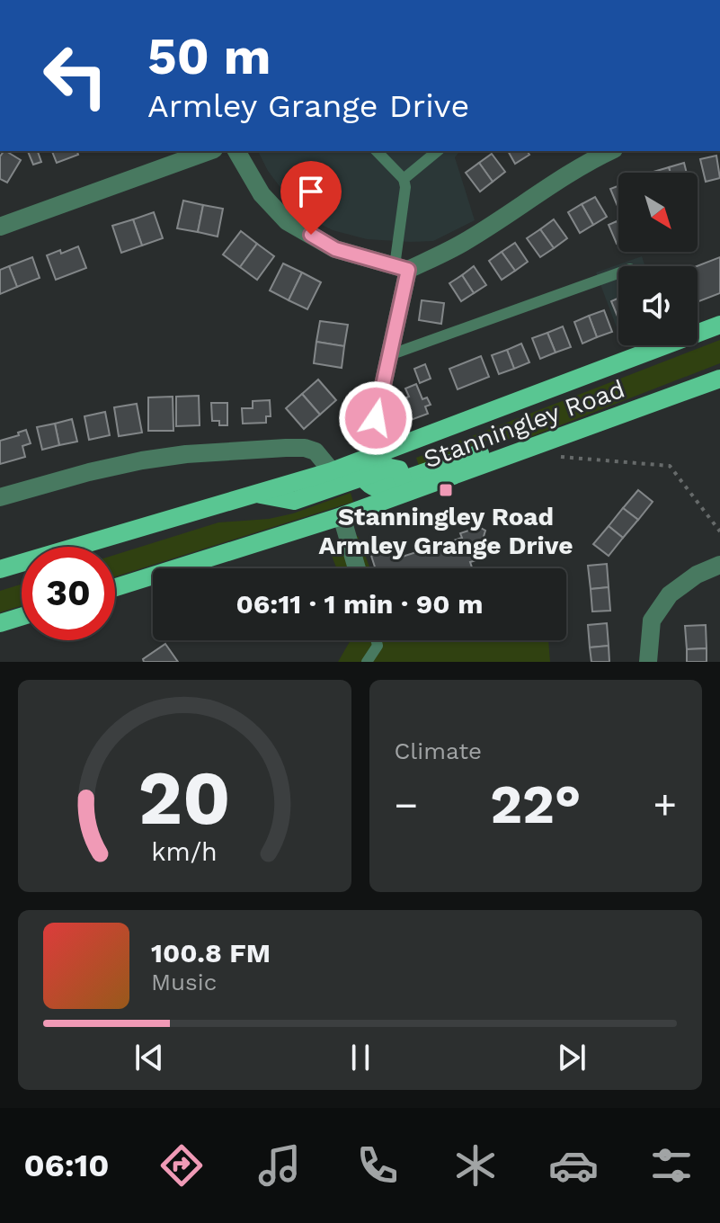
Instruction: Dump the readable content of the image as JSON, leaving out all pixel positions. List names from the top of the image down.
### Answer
{
  "streets": {
    "main road": ["Stanningley Road"]
  },
  "places": {
    "transit": ["Stanningley Road Armley Grange Drive"]
  },
  "north": "bottom right",
  "page": {
    "turn": ["50 m", "Armley Grange Drive"],
    "limit": "30",
    "trip": "06:11 · 1 min · 90 m",
    "tile": "Climate",
    "heat": ["−", "22°", "+"],
    "song": ["100.8 FM", "Music"],
    "tabs": "06:10",
    "gauge": ["20", "km/h"]
  }
}
